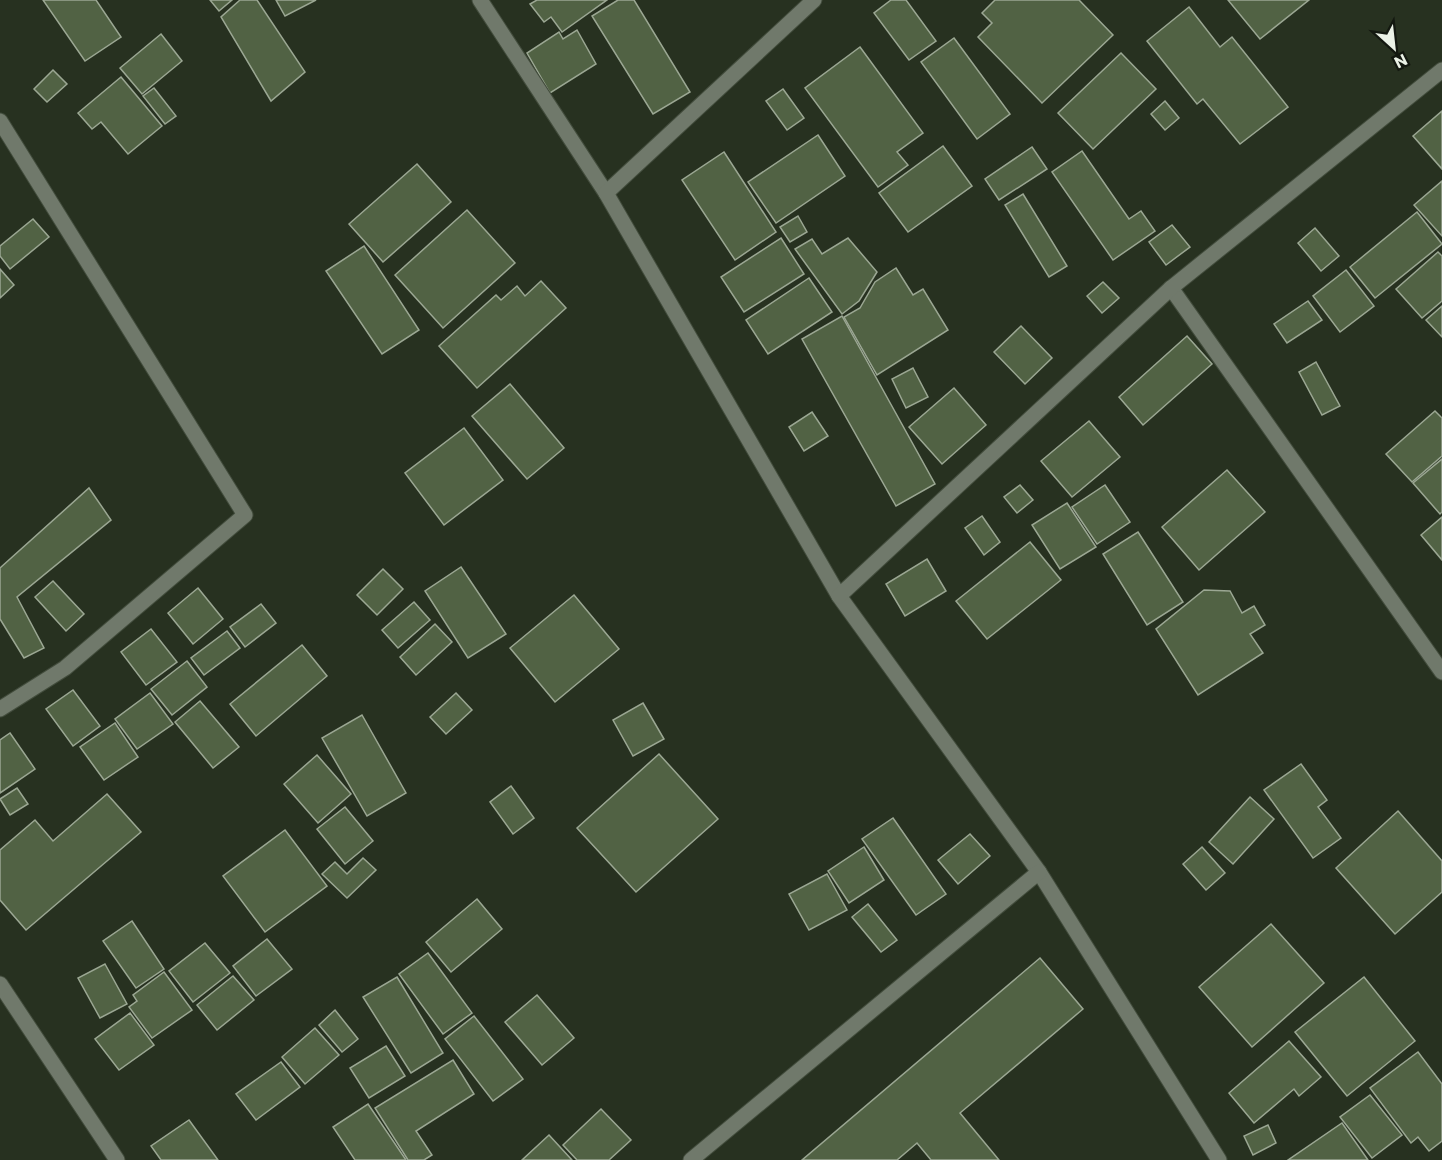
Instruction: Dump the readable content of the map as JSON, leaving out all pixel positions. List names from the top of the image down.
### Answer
{
  "north": "bottom right"
}
